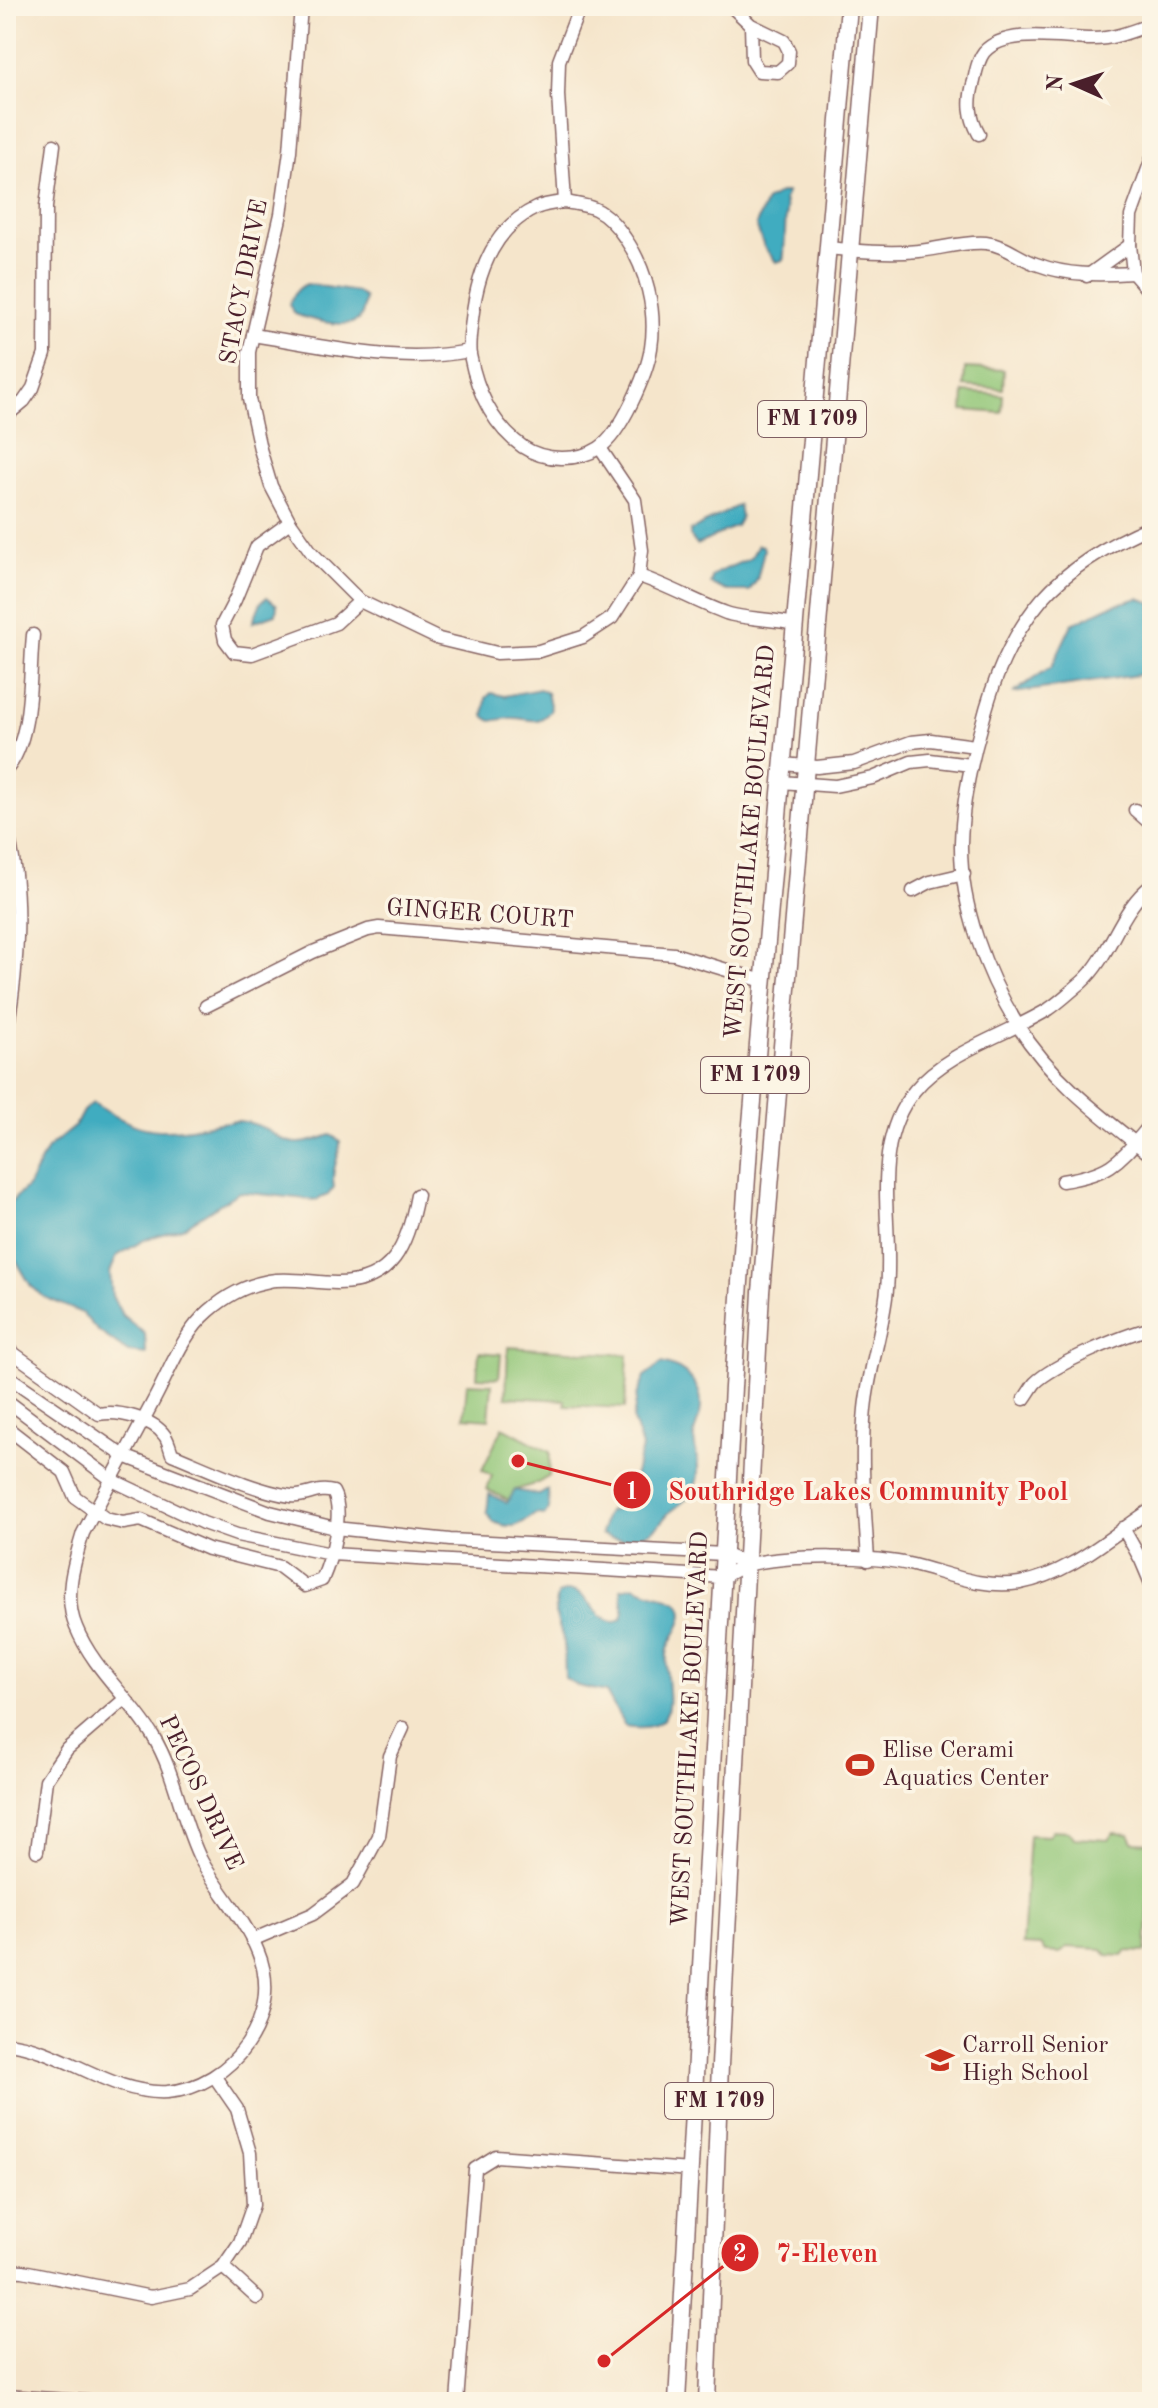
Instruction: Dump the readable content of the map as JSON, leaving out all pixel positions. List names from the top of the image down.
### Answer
{
  "streets": {
    "main road": ["FM 1709", "WEST SOUTHLAKE BOULEVARD"],
    "street": ["STACY DRIVE", "GINGER COURT", "PECOS DRIVE"]
  },
  "crossings": [
    ["WEST SOUTHLAKE BOULEVARD", "GINGER COURT"]
  ],
  "places": {
    "other": ["Southridge Lakes Community Pool", "7-Eleven"],
    "sports": ["Elise Cerami Aquatics Center"],
    "school or university": ["Carroll Senior High School"]
  },
  "north": "left"
}
